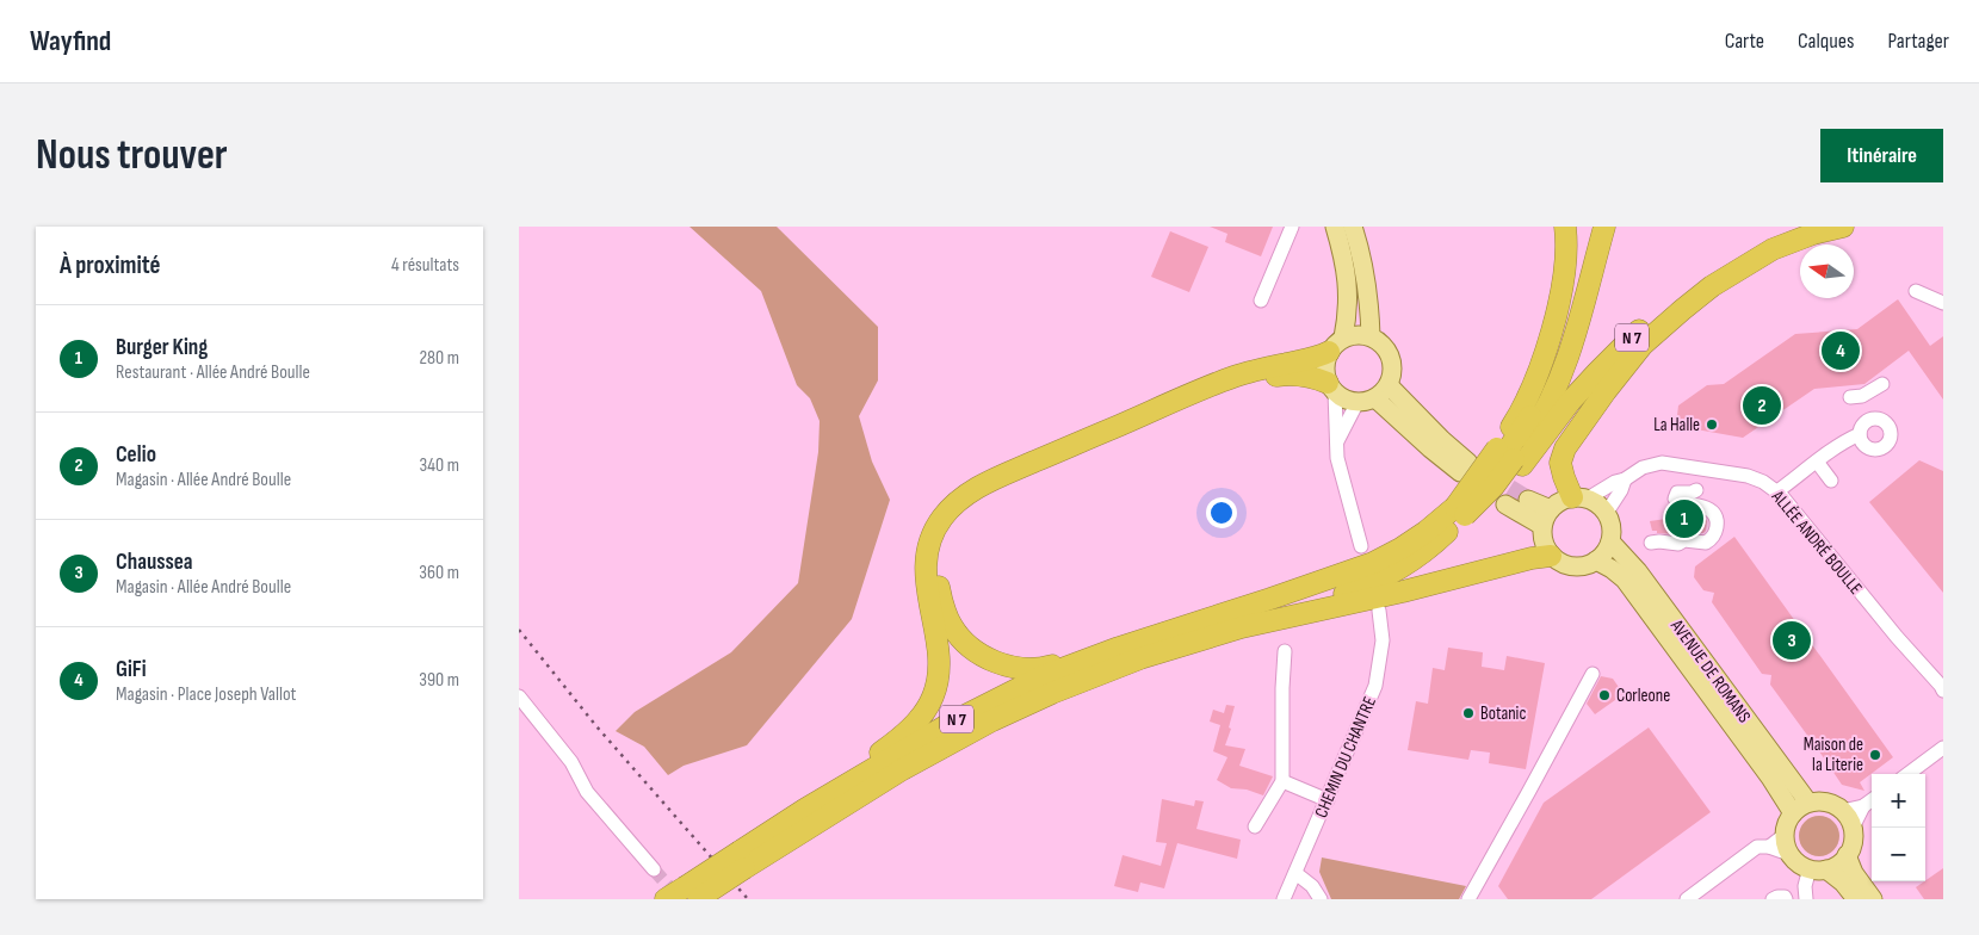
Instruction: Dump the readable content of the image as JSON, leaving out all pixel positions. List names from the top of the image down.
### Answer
{
  "streets": {
    "highway": ["N 7"],
    "main road": ["AVENUE DE ROMANS"],
    "street": ["ALLÉE ANDRÉ BOULLE", "CHEMIN DU CHANTRE"]
  },
  "crossings": [
    ["N 7", "ALLÉE ANDRÉ BOULLE"],
    ["N 7", "AVENUE DE ROMANS"],
    ["ALLÉE ANDRÉ BOULLE", "AVENUE DE ROMANS"]
  ],
  "places": [
    "La Halle",
    "Corleone",
    "Botanic",
    "Maison de la Literie"
  ],
  "north": "left",
  "page": {
    "header": "Wayfind",
    "nav": ["Carte", "Calques", "Partager"],
    "buttons": "Itinéraire",
    "title": "Nous trouver",
    "heading": ["À proximité", "4 résultats"],
    "list": [
      {
        "mark": "1",
        "name": "Burger King",
        "note": "Restaurant · Allée André Boulle",
        "value": "280 m"
      },
      {
        "mark": "2",
        "name": "Celio",
        "note": "Magasin · Allée André Boulle",
        "value": "340 m"
      },
      {
        "mark": "3",
        "name": "Chaussea",
        "note": "Magasin · Allée André Boulle",
        "value": "360 m"
      },
      {
        "mark": "4",
        "name": "GiFi",
        "note": "Magasin · Place Joseph Vallot",
        "value": "390 m"
      }
    ],
    "pins": [
      "4",
      "2",
      "1",
      "3"
    ],
    "map_buttons": ["+", "−"]
  }
}
